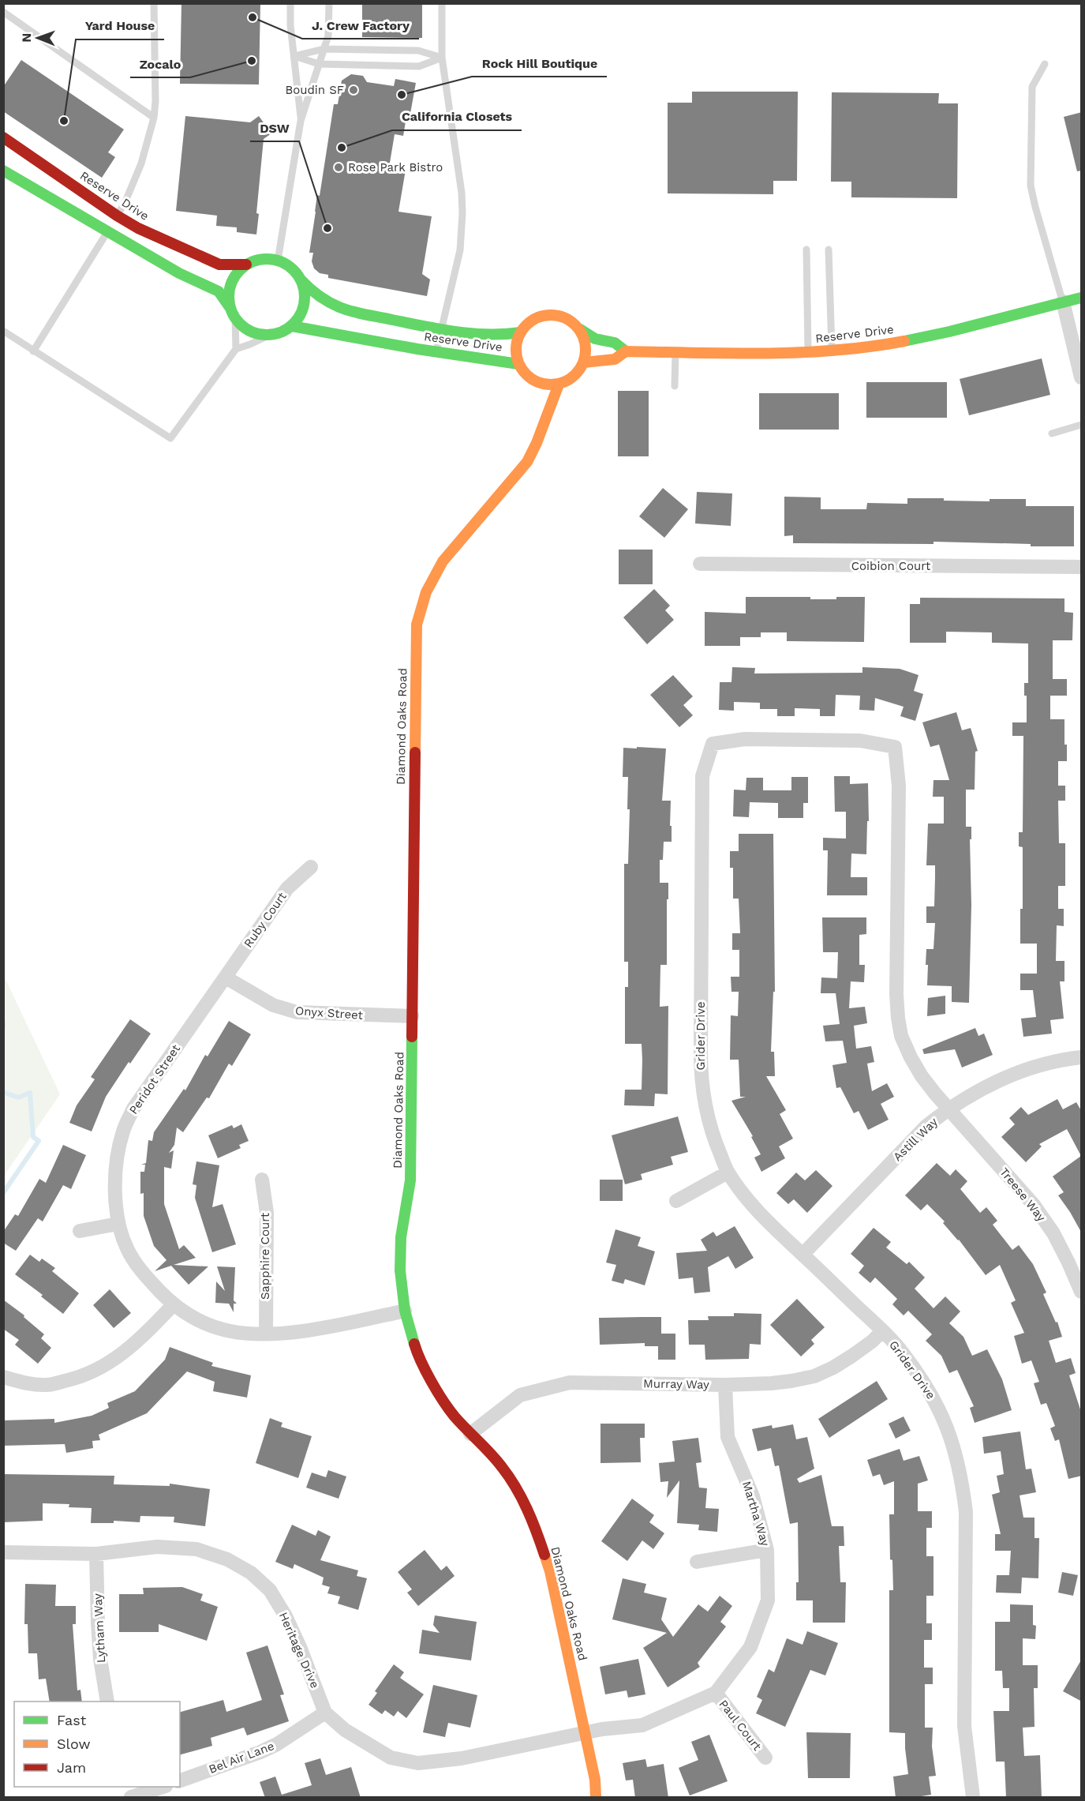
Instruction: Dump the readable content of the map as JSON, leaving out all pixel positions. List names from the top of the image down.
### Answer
{
  "streets": {
    "street": [
      "Reserve Drive",
      "Coibion Court",
      "Diamond Oaks Road",
      "Ruby Court",
      "Onyx Street",
      "Grider Drive",
      "Peridot Street",
      "Astill Way",
      "Treese Way",
      "Sapphire Court",
      "Murray Way",
      "Martha Way",
      "Lytham Way",
      "Heritage Drive",
      "Paul Court",
      "Bel Air Lane"
    ]
  },
  "crossings": [
    ["Reserve Drive", "Diamond Oaks Road"],
    ["Diamond Oaks Road", "Onyx Street"],
    ["Diamond Oaks Road", "Peridot Street"],
    ["Diamond Oaks Road", "Murray Way"],
    ["Diamond Oaks Road", "Martha Way"],
    ["Diamond Oaks Road", "Heritage Drive"],
    ["Ruby Court", "Onyx Street"],
    ["Ruby Court", "Peridot Street"],
    ["Onyx Street", "Peridot Street"],
    ["Grider Drive", "Astill Way"],
    ["Grider Drive", "Treese Way"],
    ["Grider Drive", "Murray Way"],
    ["Peridot Street", "Sapphire Court"],
    ["Astill Way", "Treese Way"],
    ["Murray Way", "Martha Way"],
    ["Martha Way", "Heritage Drive"],
    ["Martha Way", "Paul Court"],
    ["Lytham Way", "Heritage Drive"],
    ["Heritage Drive", "Bel Air Lane"]
  ],
  "places": [
    "J. Crew Factory",
    "Zocalo",
    "Boudin SF",
    "Rock Hill Boutique",
    "Yard House",
    "California Closets",
    "Rose Park Bistro",
    "DSW"
  ],
  "legend": ["Fast", "Slow", "Jam"],
  "north": "left"
}
